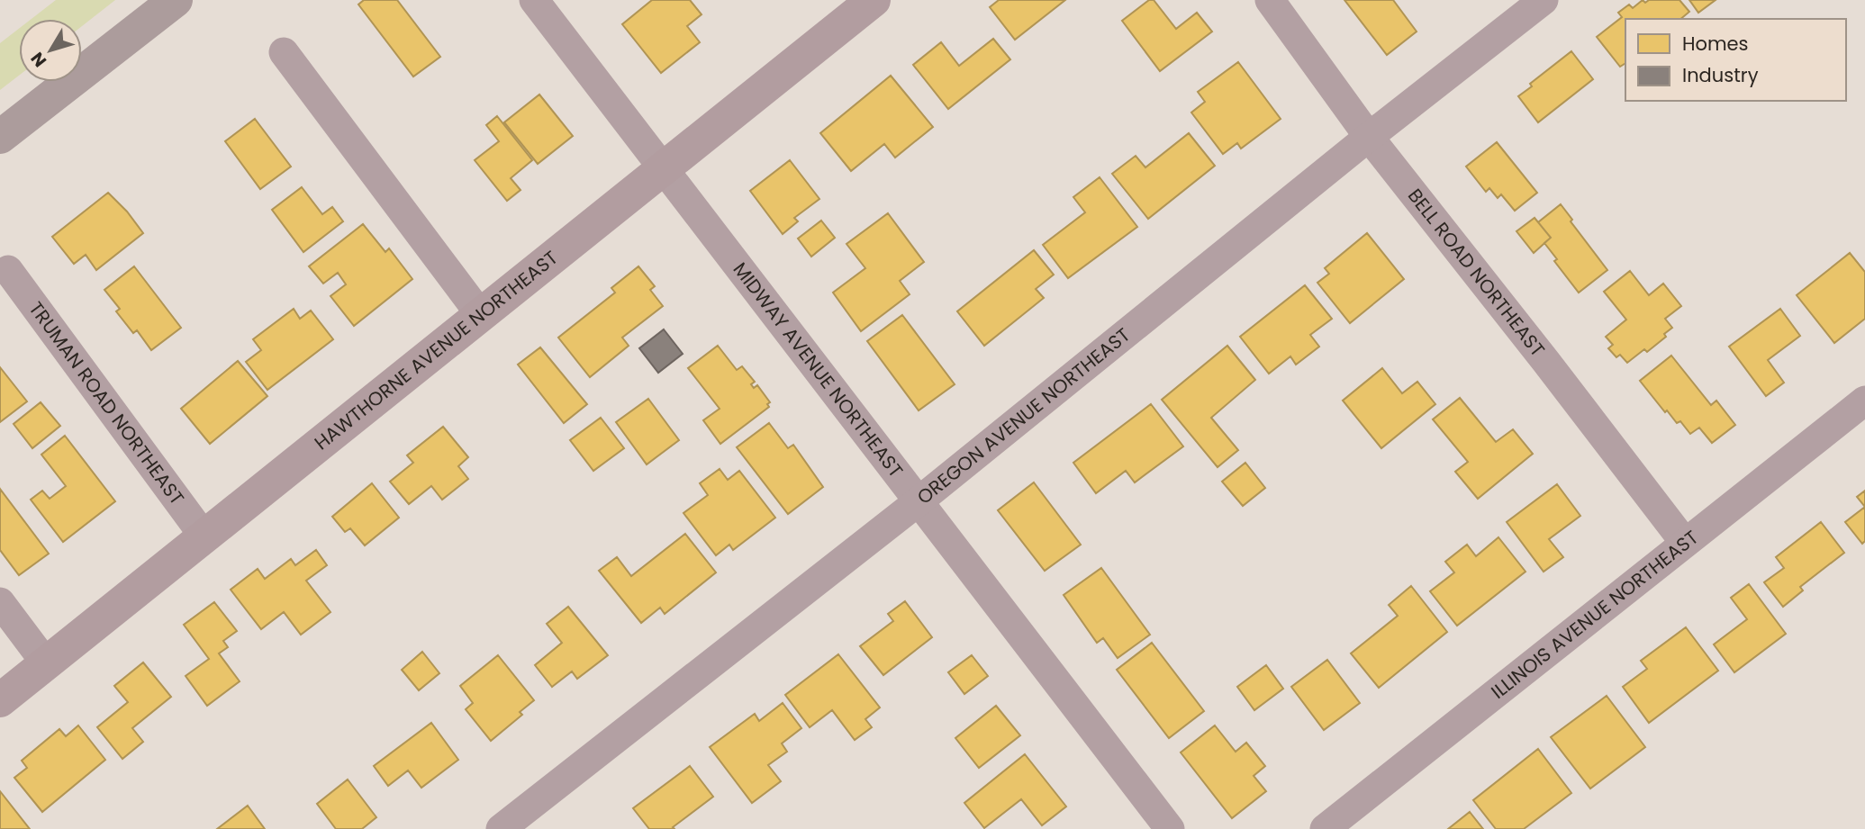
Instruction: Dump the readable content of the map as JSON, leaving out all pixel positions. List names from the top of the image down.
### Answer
{
  "streets": {
    "main road": ["HAWTHORNE AVENUE NORTHEAST"],
    "street": [
      "BELL ROAD NORTHEAST",
      "MIDWAY AVENUE NORTHEAST",
      "TRUMAN ROAD NORTHEAST",
      "OREGON AVENUE NORTHEAST",
      "ILLINOIS AVENUE NORTHEAST"
    ]
  },
  "crossings": [
    ["BELL ROAD NORTHEAST", "OREGON AVENUE NORTHEAST"],
    ["BELL ROAD NORTHEAST", "ILLINOIS AVENUE NORTHEAST"],
    ["HAWTHORNE AVENUE NORTHEAST", "MIDWAY AVENUE NORTHEAST"],
    ["HAWTHORNE AVENUE NORTHEAST", "TRUMAN ROAD NORTHEAST"],
    ["MIDWAY AVENUE NORTHEAST", "OREGON AVENUE NORTHEAST"]
  ],
  "legend": ["Homes", "Industry"],
  "north": "bottom left"
}
